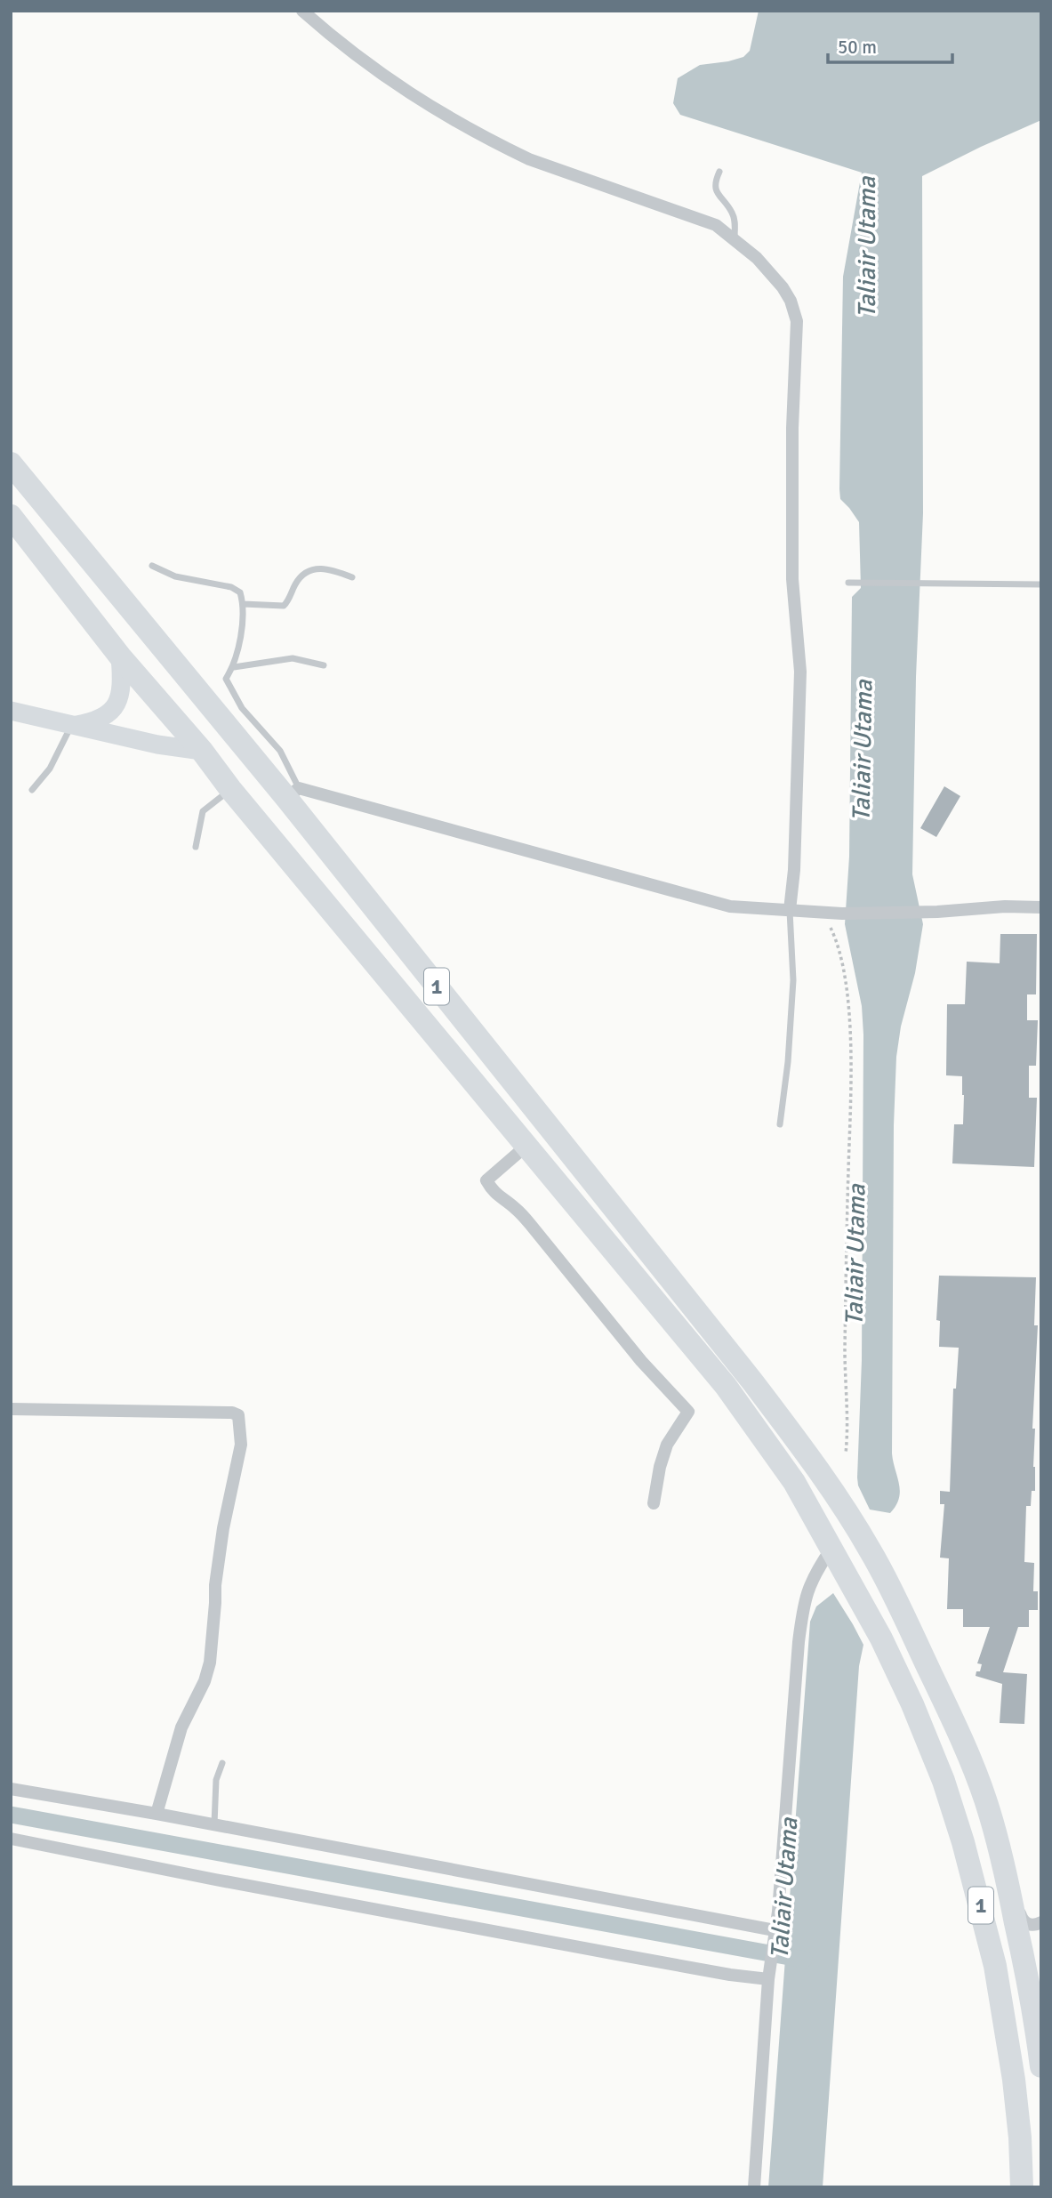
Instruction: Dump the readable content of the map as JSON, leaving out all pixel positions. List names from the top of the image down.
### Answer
{
  "streets": {
    "highway": ["1"]
  },
  "water": ["Taliair Utama"],
  "scale_bar": "50 m"
}
